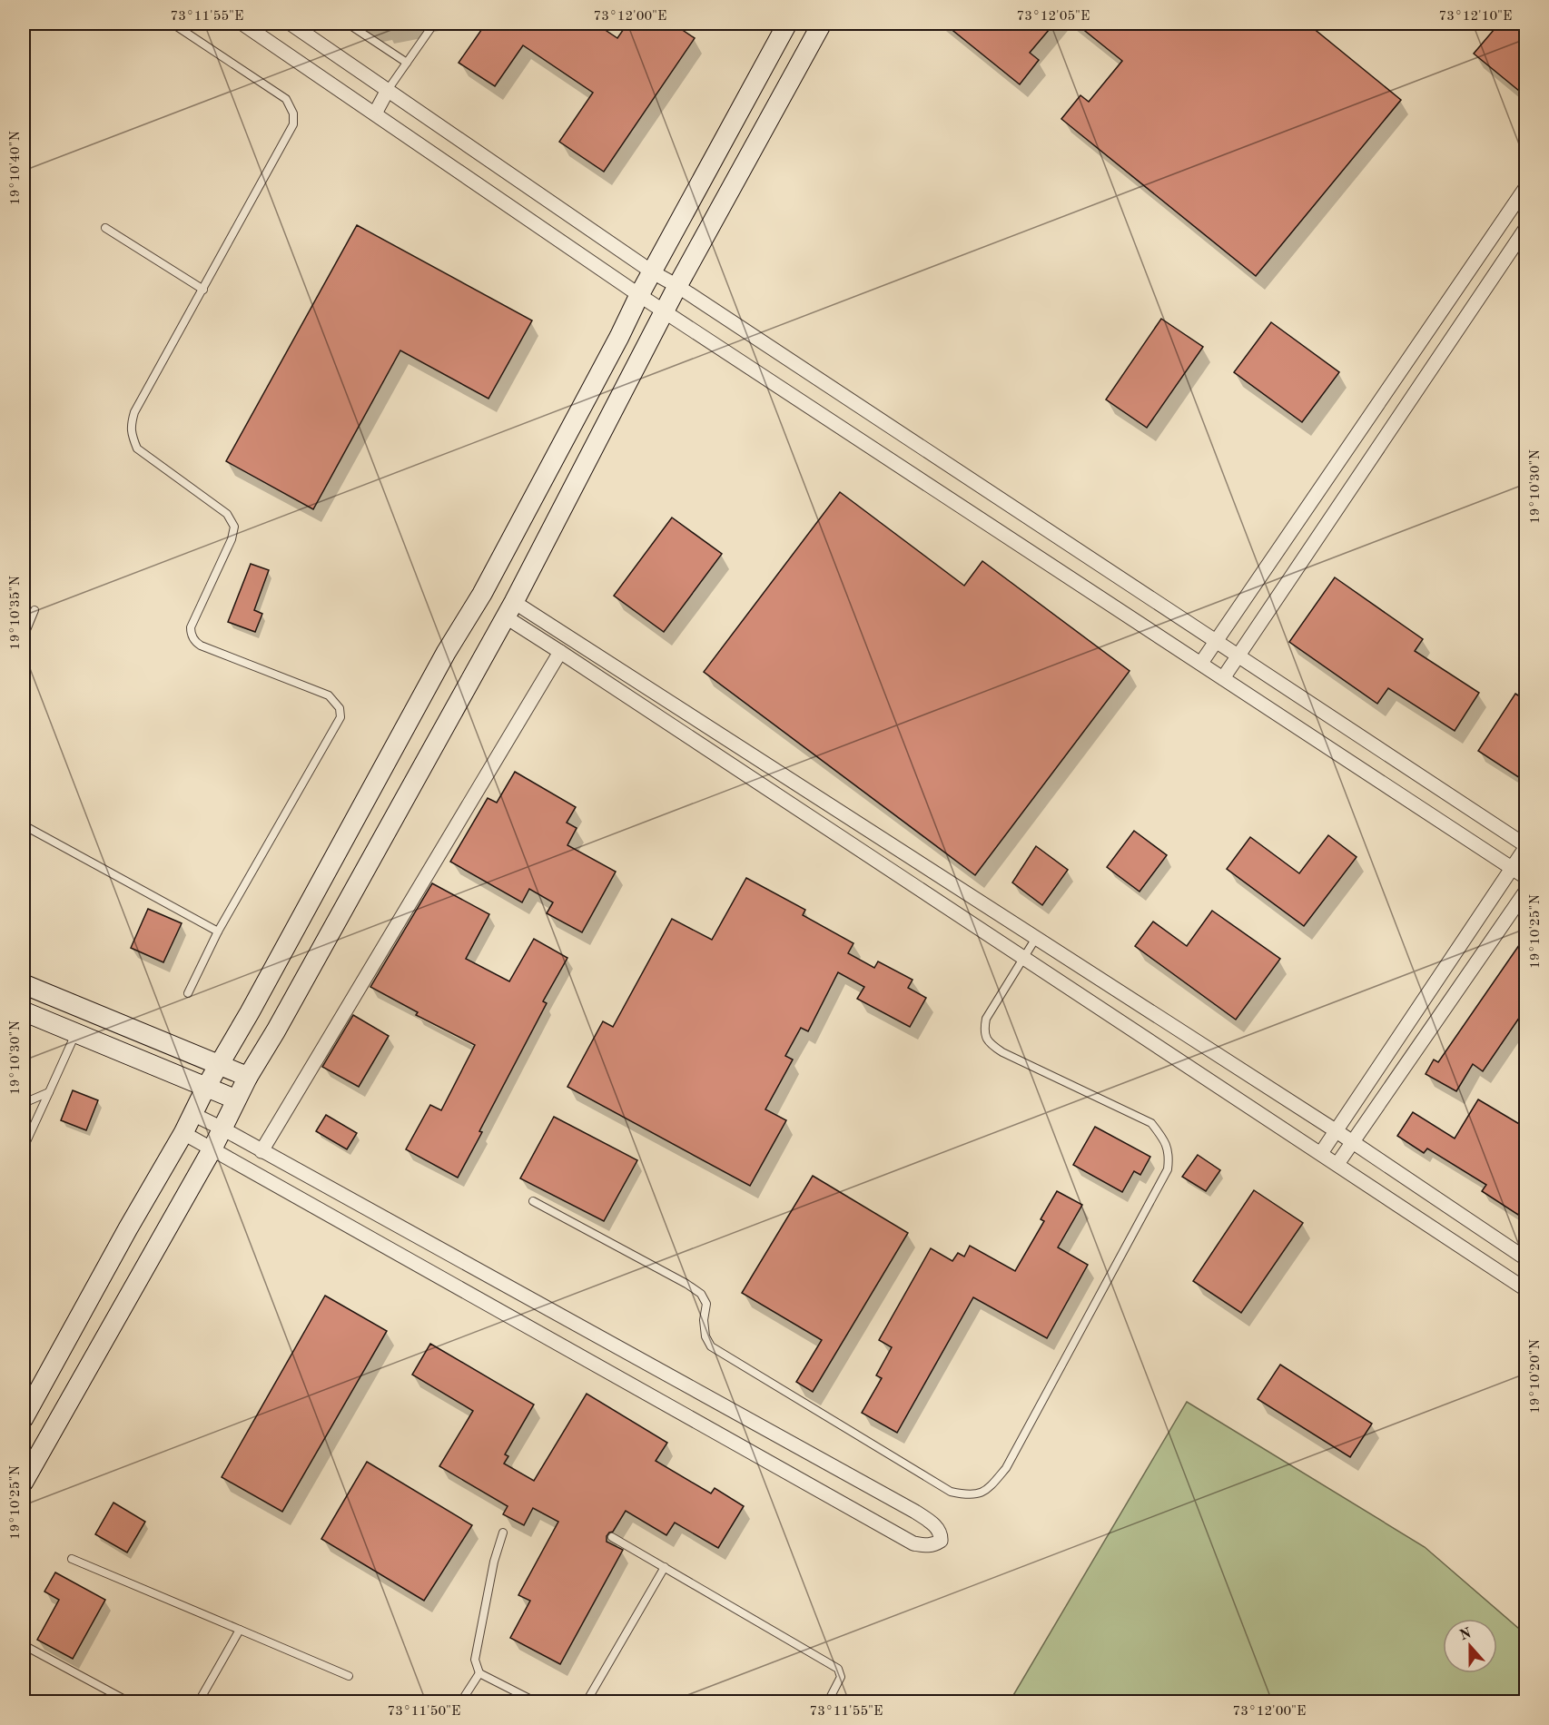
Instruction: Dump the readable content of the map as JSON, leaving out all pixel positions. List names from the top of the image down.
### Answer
{
  "north": "top",
  "coordinates": [
    "73°11'55\"E",
    "73°12'00\"E",
    "73°12'05\"E",
    "73°12'10\"E",
    "19°10'40\"N",
    "19°10'30\"N",
    "19°10'35\"N",
    "19°10'25\"N",
    "19°10'20\"N",
    "73°11'50\"E"
  ]
}
